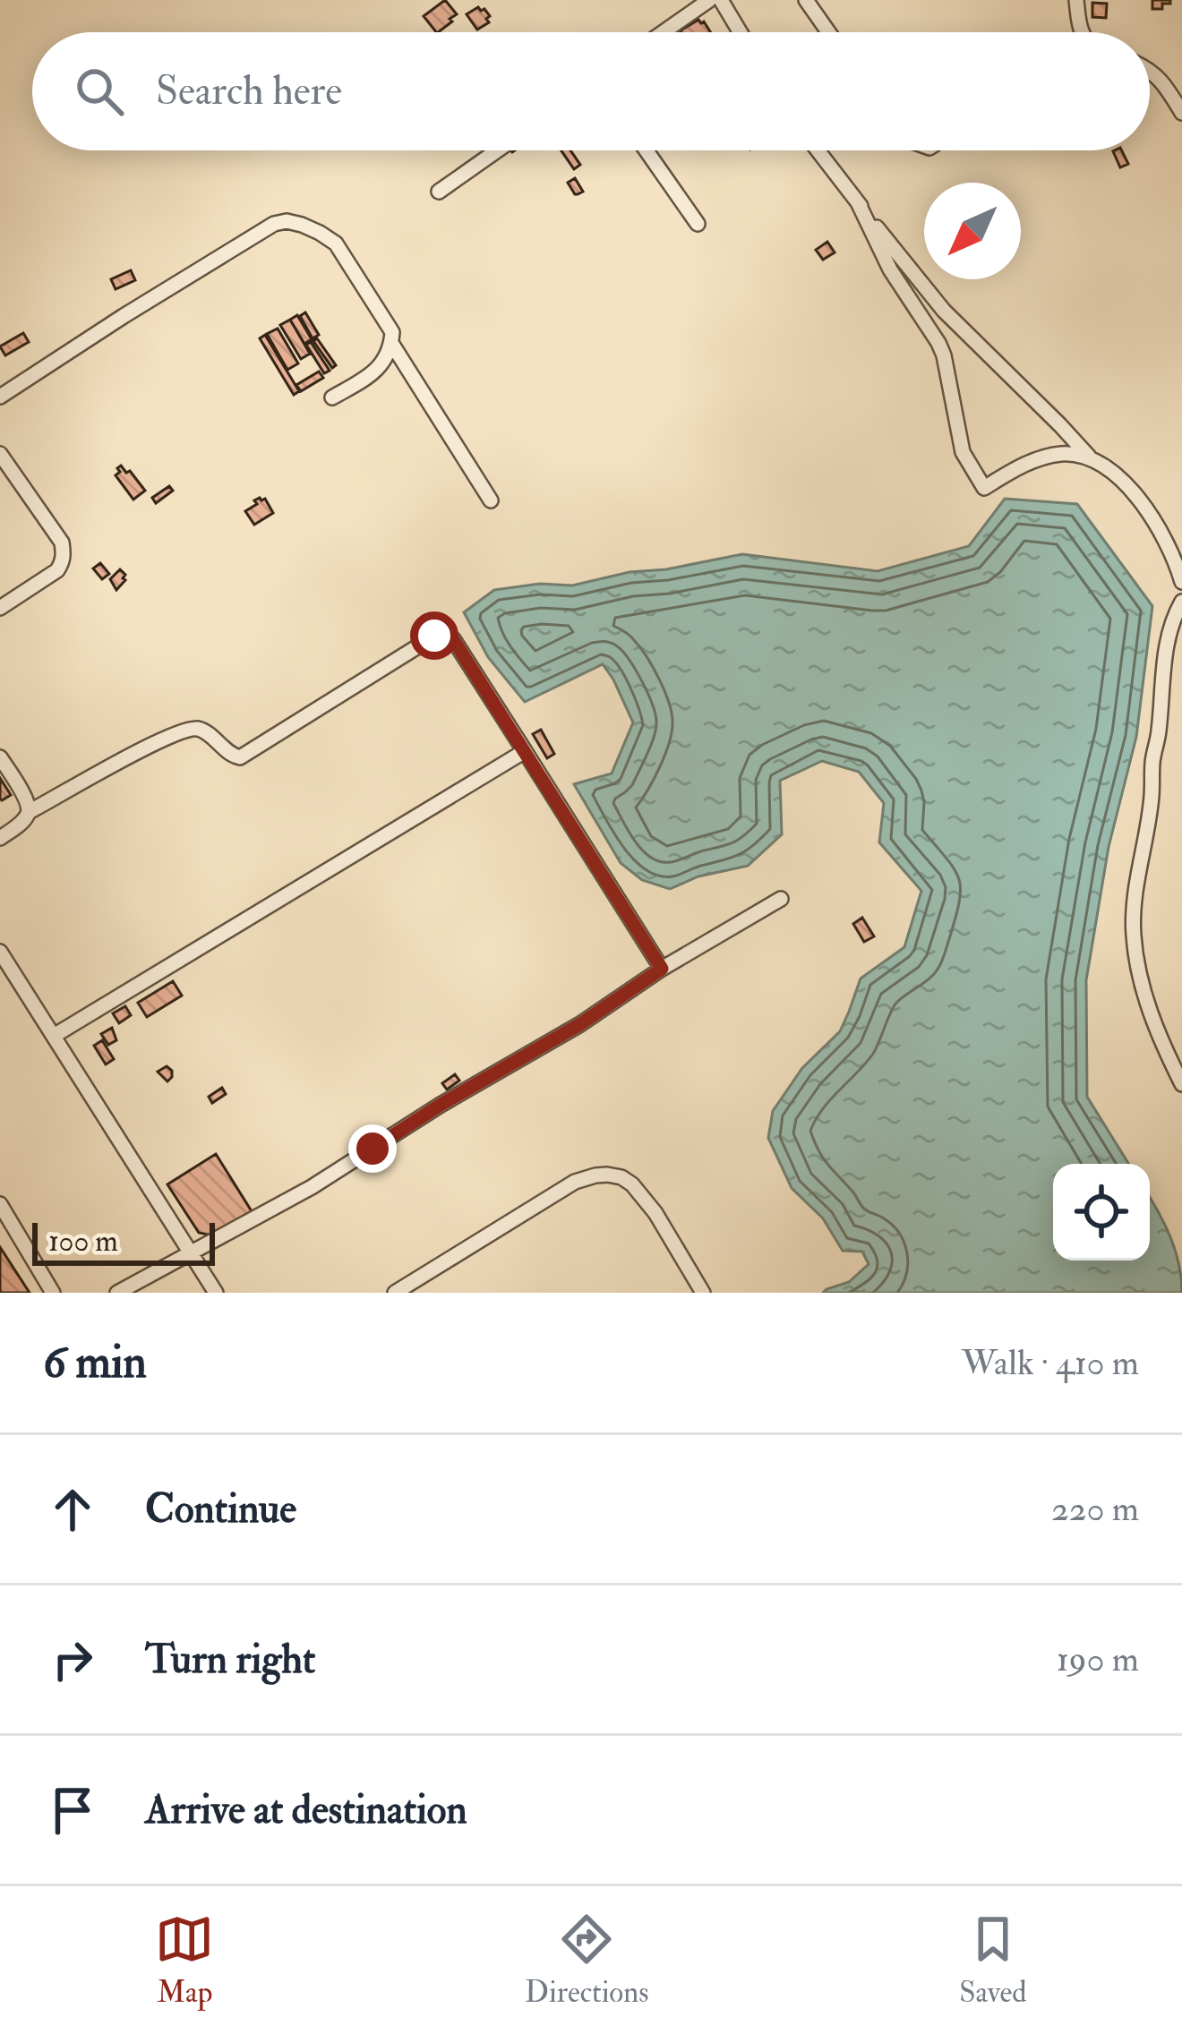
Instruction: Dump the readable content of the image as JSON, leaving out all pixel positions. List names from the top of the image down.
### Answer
{
  "scale_bar": "100 m",
  "north": "bottom left",
  "page": {
    "search": "Search here",
    "scale": "100 m",
    "heading": ["6 min", "Walk · 410 m"],
    "list": [
      ["Continue", "220 m"],
      ["Turn right", "190 m"],
      "Arrive at destination"
    ],
    "nav": ["Map", "Directions", "Saved"]
  }
}
